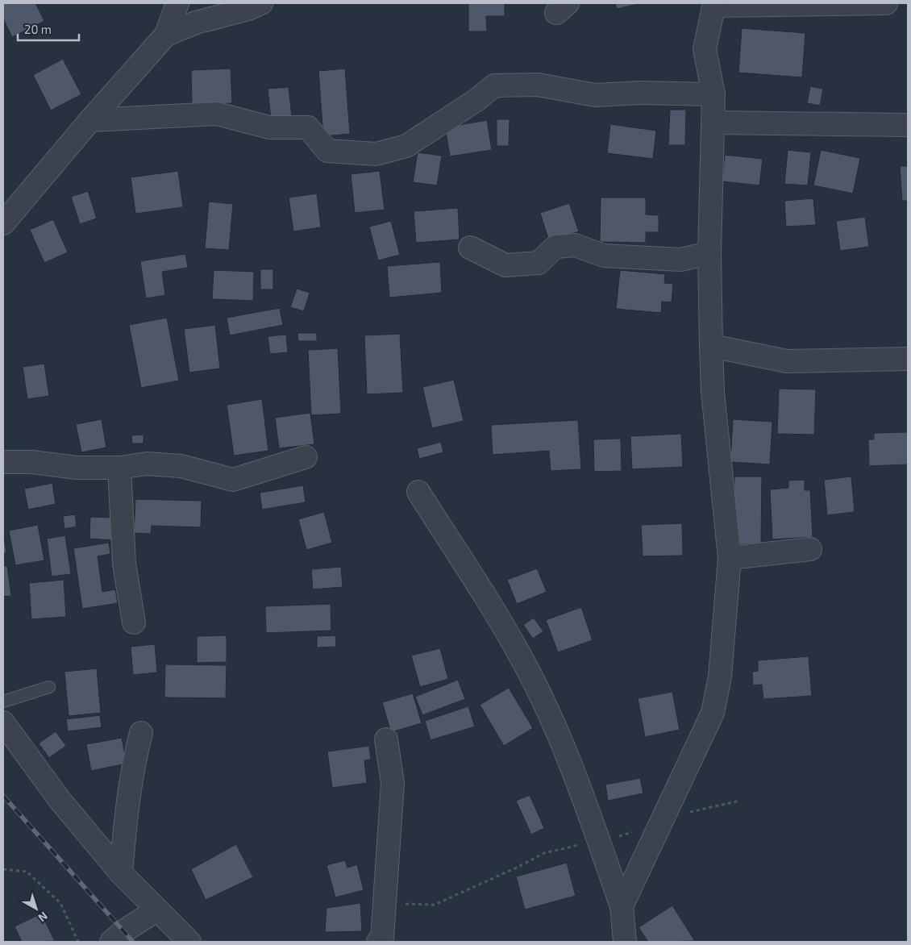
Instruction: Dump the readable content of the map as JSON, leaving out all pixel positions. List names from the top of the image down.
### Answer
{
  "scale_bar": "20 m",
  "north": "bottom right"
}
